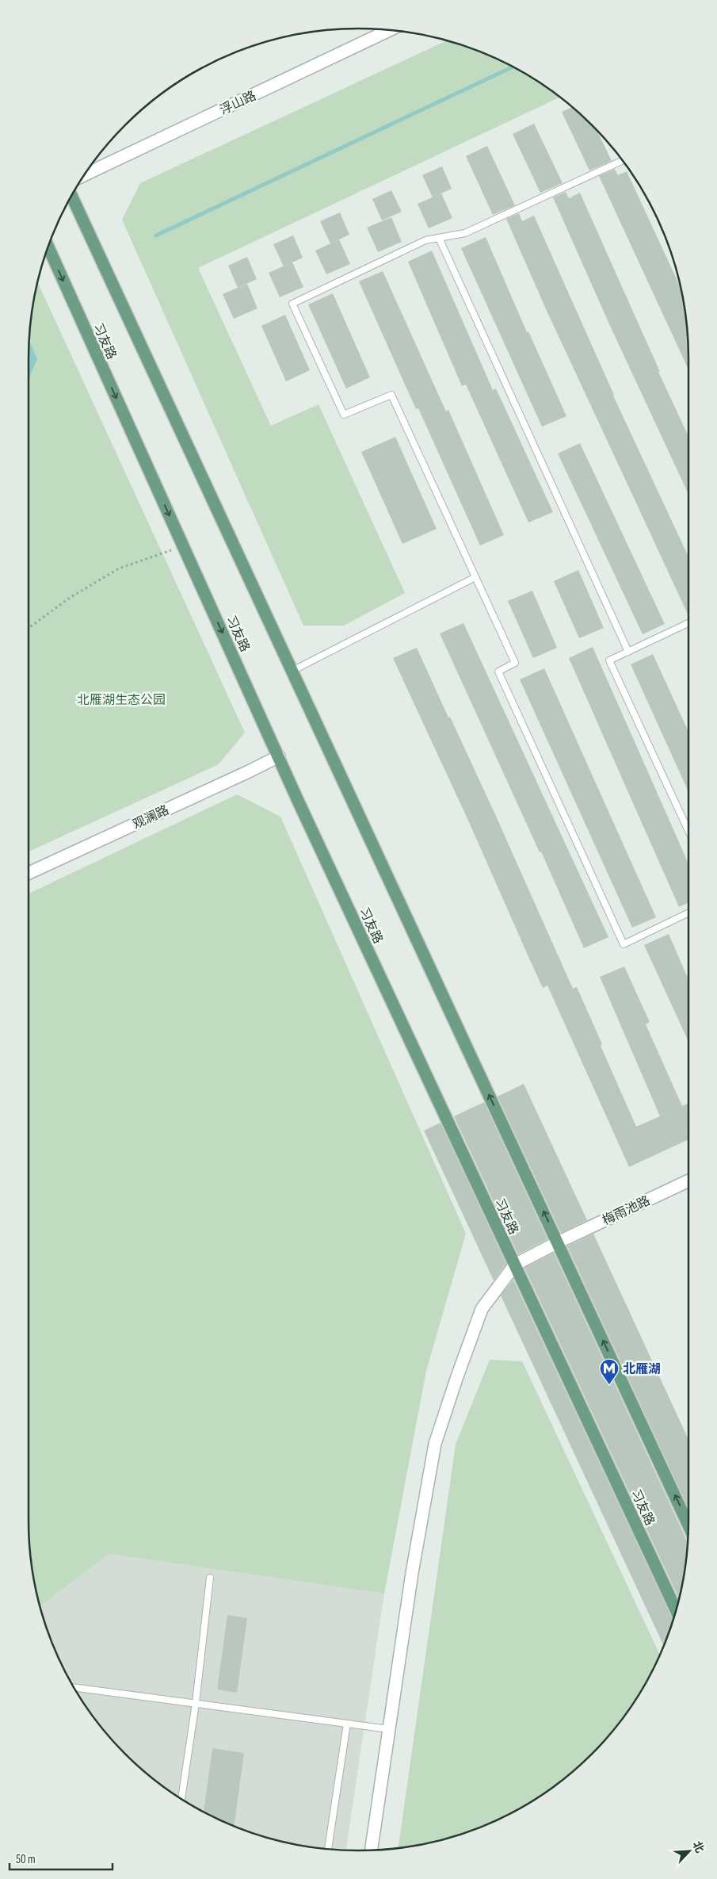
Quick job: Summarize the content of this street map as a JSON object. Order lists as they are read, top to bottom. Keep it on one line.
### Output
{"streets":{"main road":["习友路"],"street":["浮山路","观澜路","梅雨池路"]},"crossings":[["习友路","观澜路"],["习友路","梅雨池路"]],"parks":["北雁湖生态公园"],"places":{"metro station":["北雁湖"]},"scale_bar":"50 m","north":"top right"}
